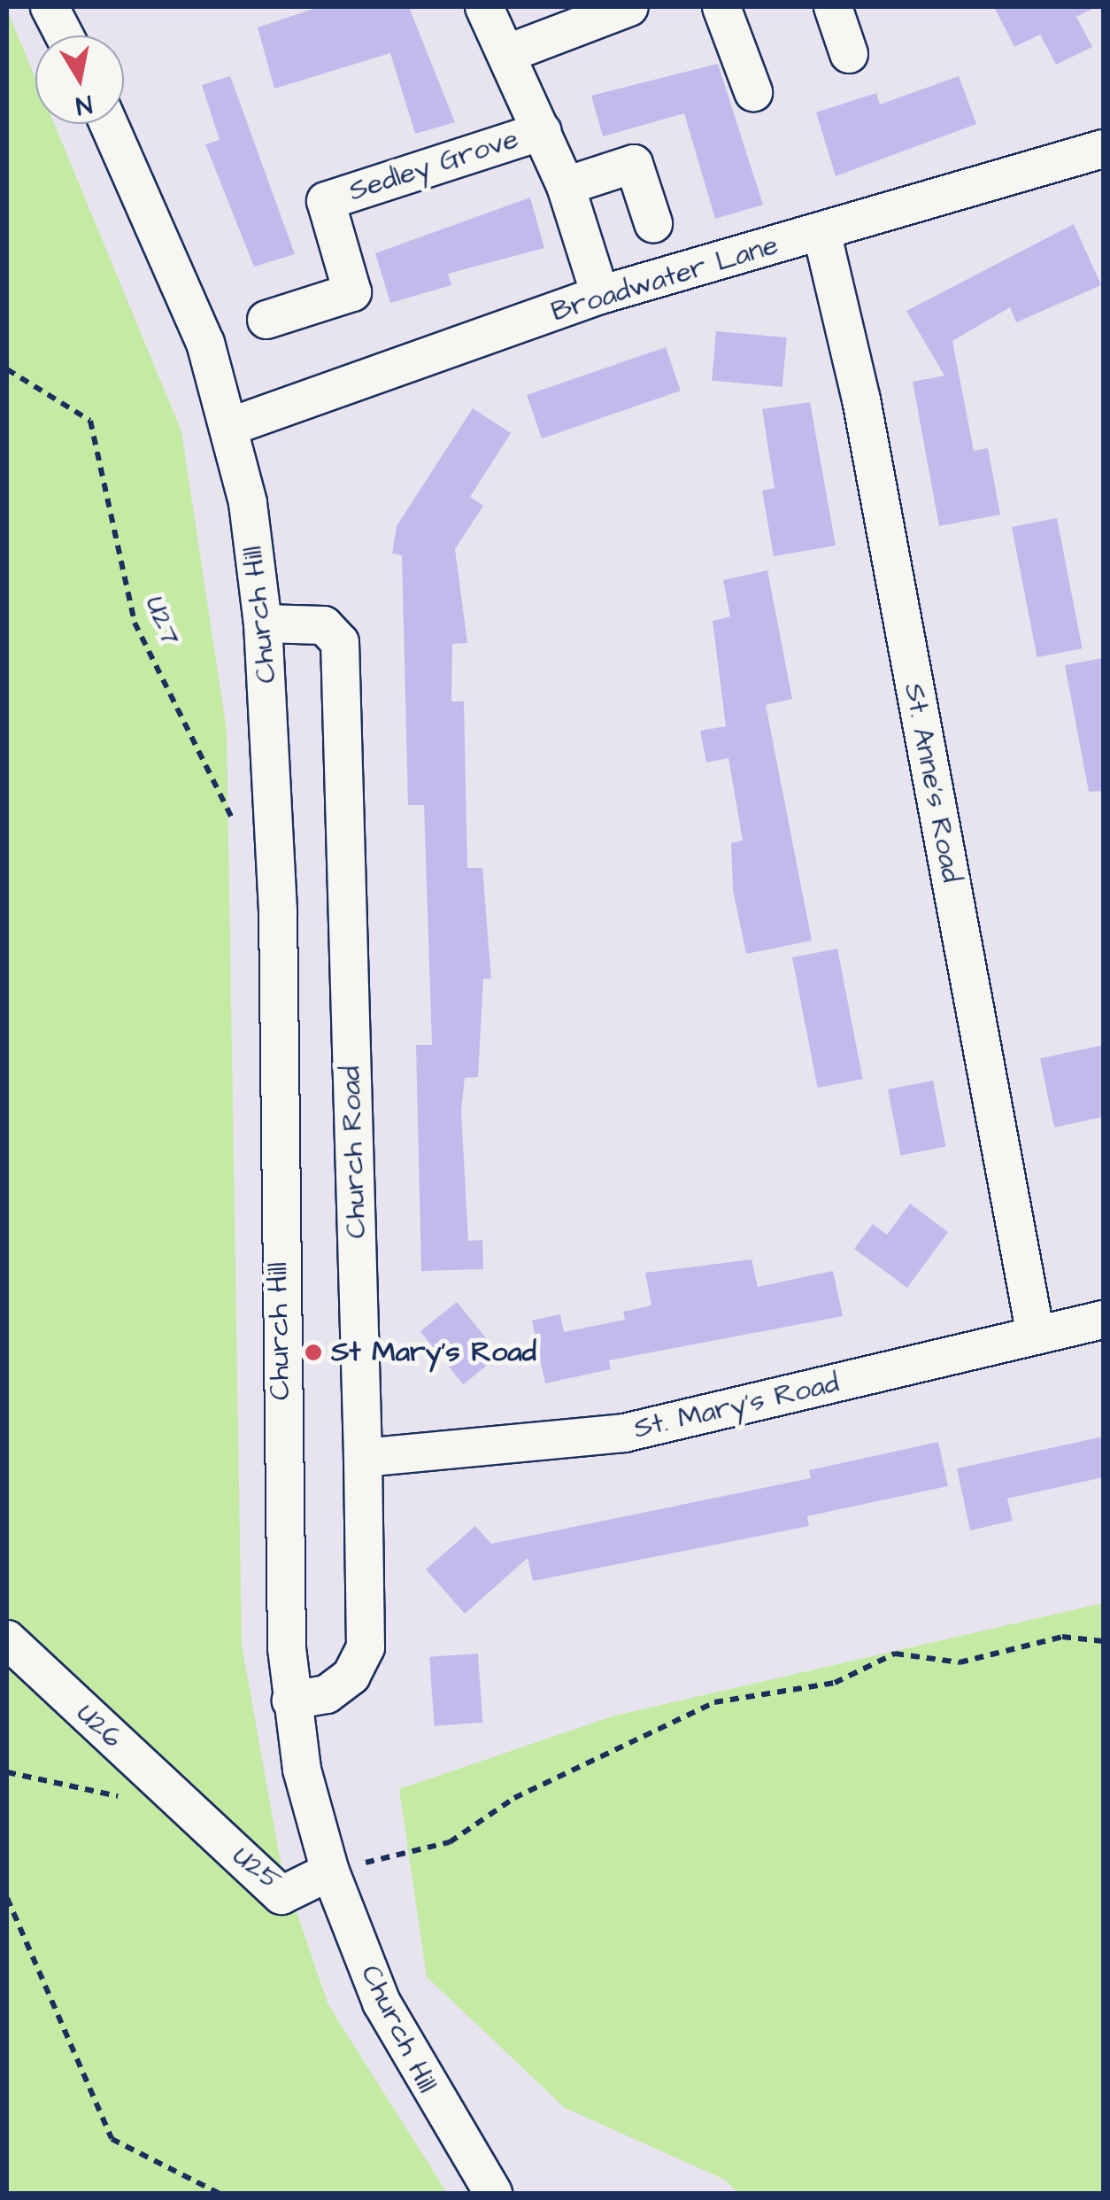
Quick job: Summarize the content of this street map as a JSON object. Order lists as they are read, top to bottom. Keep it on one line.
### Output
{"streets":{"street":["Sedley Grove","Broadwater Lane","Church Hill","St. Anne's Road","Church Road","St. Mary's Road","U26","U25"],"path":["U27"]},"crossings":[["Sedley Grove","Broadwater Lane"],["Broadwater Lane","Church Hill"],["Broadwater Lane","St. Anne's Road"],["Church Hill","Church Road"],["Church Hill","U25"],["St. Anne's Road","St. Mary's Road"],["Church Road","St. Mary's Road"],["U26","U25"]],"places":["St Mary's Road"],"north":"bottom"}
